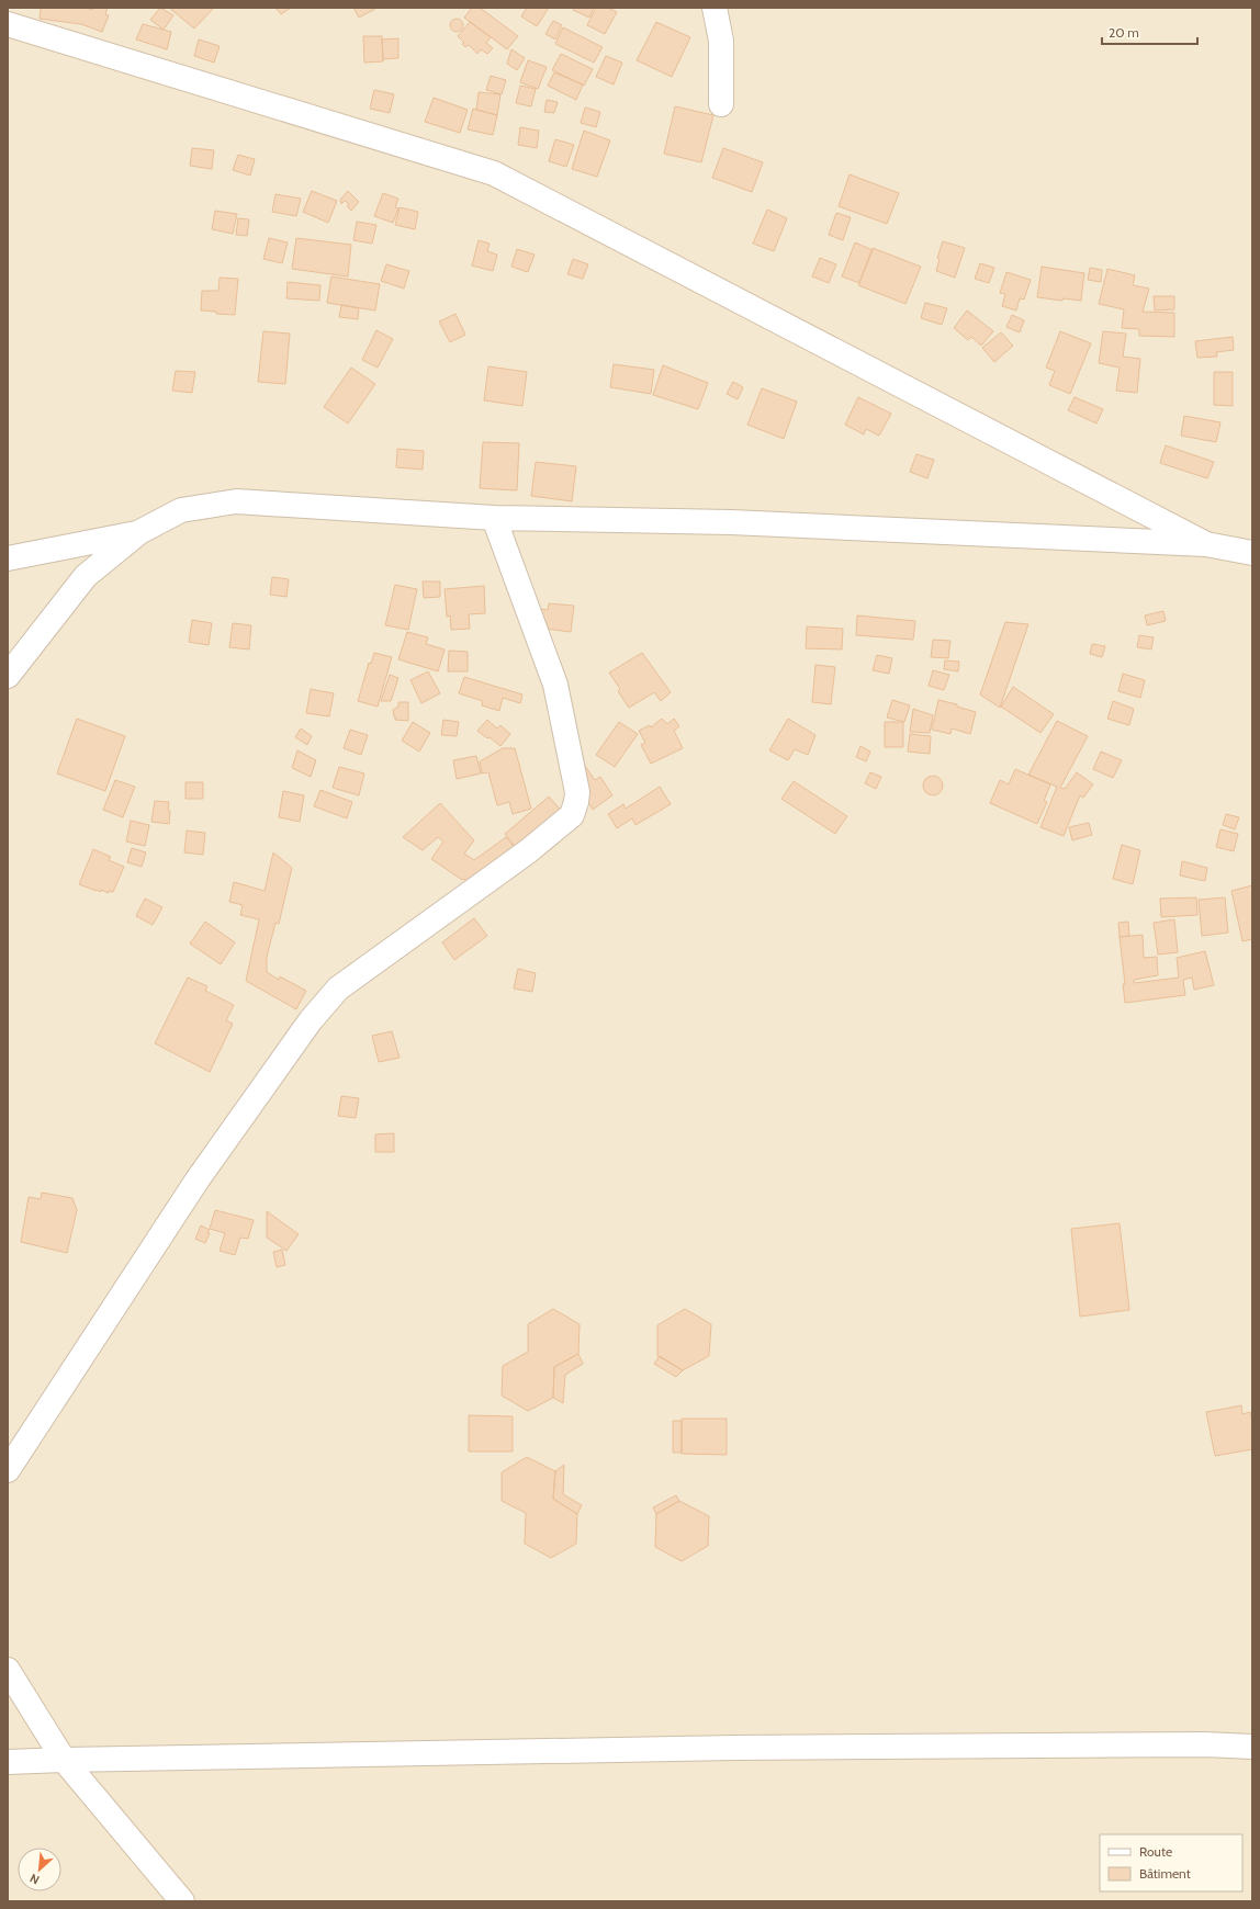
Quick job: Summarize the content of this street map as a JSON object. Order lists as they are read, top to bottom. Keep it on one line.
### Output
{"legend":["Route","Bâtiment"],"scale_bar":"20 m","north":"bottom left"}
